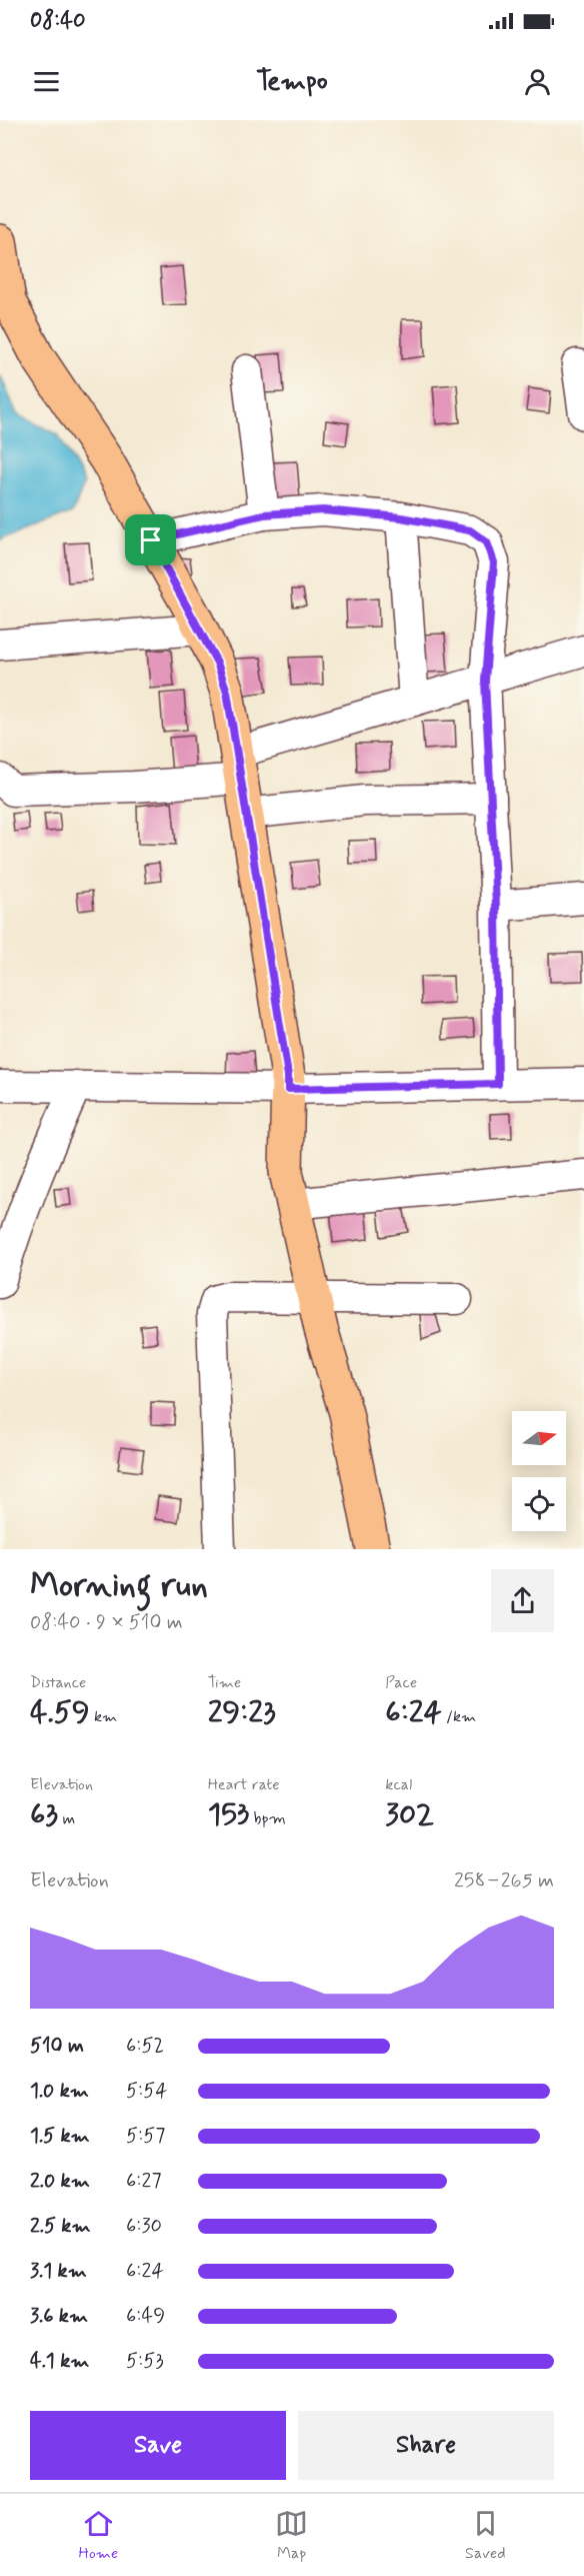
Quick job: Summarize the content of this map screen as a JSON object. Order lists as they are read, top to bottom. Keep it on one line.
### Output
{"north":"right","page":{"status":"08:40","header":"Tempo","heading":["Morning run","08:40 · 9 × 510 m"],"stats":[["Distance","4.59 km"],["Time","29:23"],["Pace","6:24 /km"],["Elevation","63 m"],["Heart rate","153 bpm"],["kcal","302"]],"chart":["Elevation","258–265 m"],"list":[{"name":"510 m","note":"6:52"},{"name":"1.0 km","note":"5:54"},{"name":"1.5 km","note":"5:57"},{"name":"2.0 km","note":"6:27"},{"name":"2.5 km","note":"6:30"},{"name":"3.1 km","note":"6:24"},{"name":"3.6 km","note":"6:49"},{"name":"4.1 km","note":"5:53"}],"buttons":["Save","Share"],"tabs":["Home","Map","Saved"]}}
